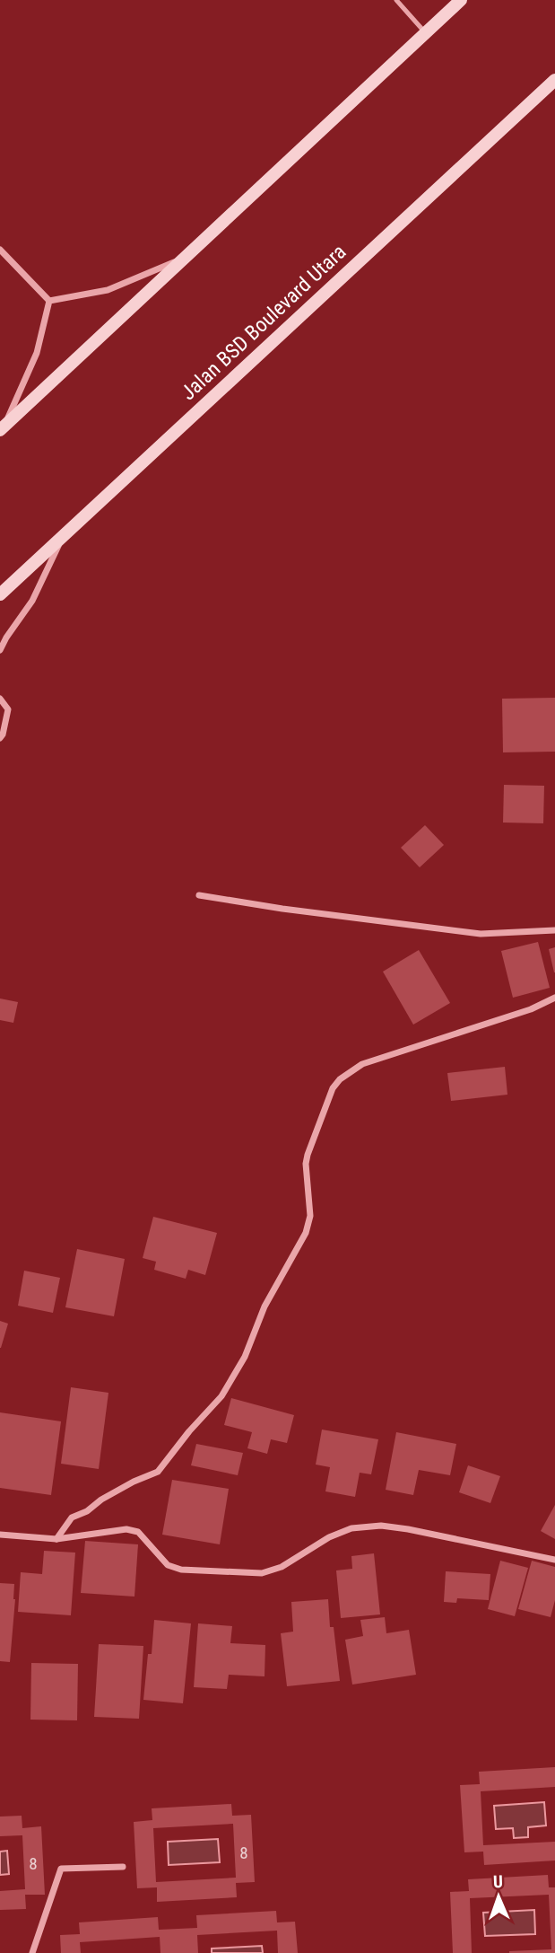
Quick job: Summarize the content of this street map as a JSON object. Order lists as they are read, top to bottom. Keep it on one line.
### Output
{"streets":{"main road":["Jalan BSD Boulevard Utara"]},"house_numbers":["8","8"],"north":"top"}
